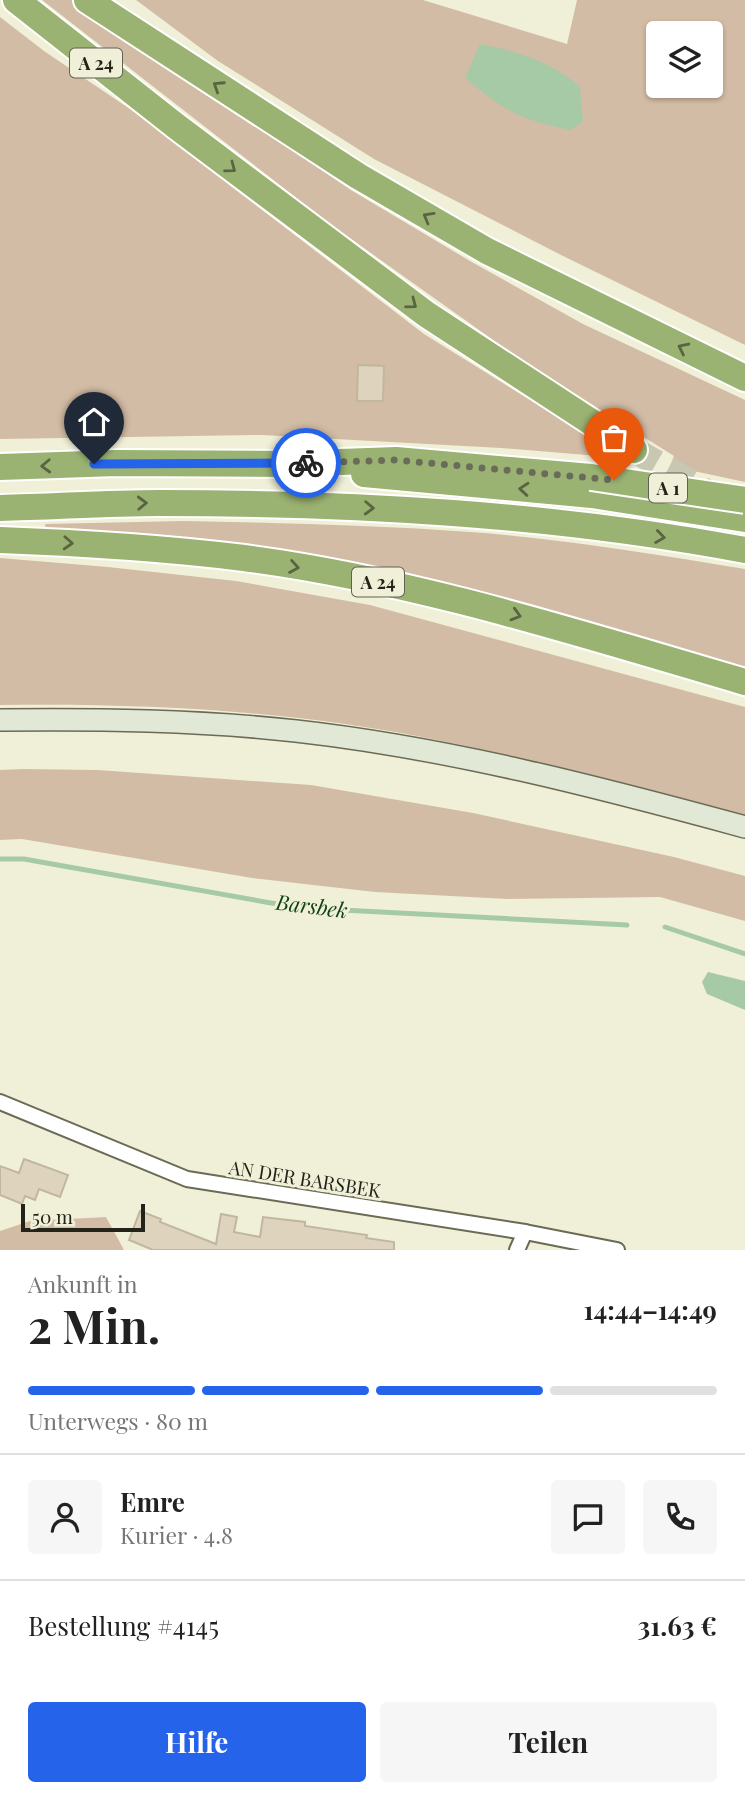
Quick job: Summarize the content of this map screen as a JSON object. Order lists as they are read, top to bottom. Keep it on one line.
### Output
{"streets":{"highway":["A 24","A 1"],"street":["AN DER BARSBEK"]},"water":["Barsbek"],"scale_bar":"50 m","page":{"scale":"50 m","heading":["2 Min.","Ankunft in","14:44–14:49"],"panel":["Emre","Kurier · 4.8","Bestellung #4145","31.63 €"],"bar":"Unterwegs · 80 m","buttons":["Hilfe","Teilen"]}}
